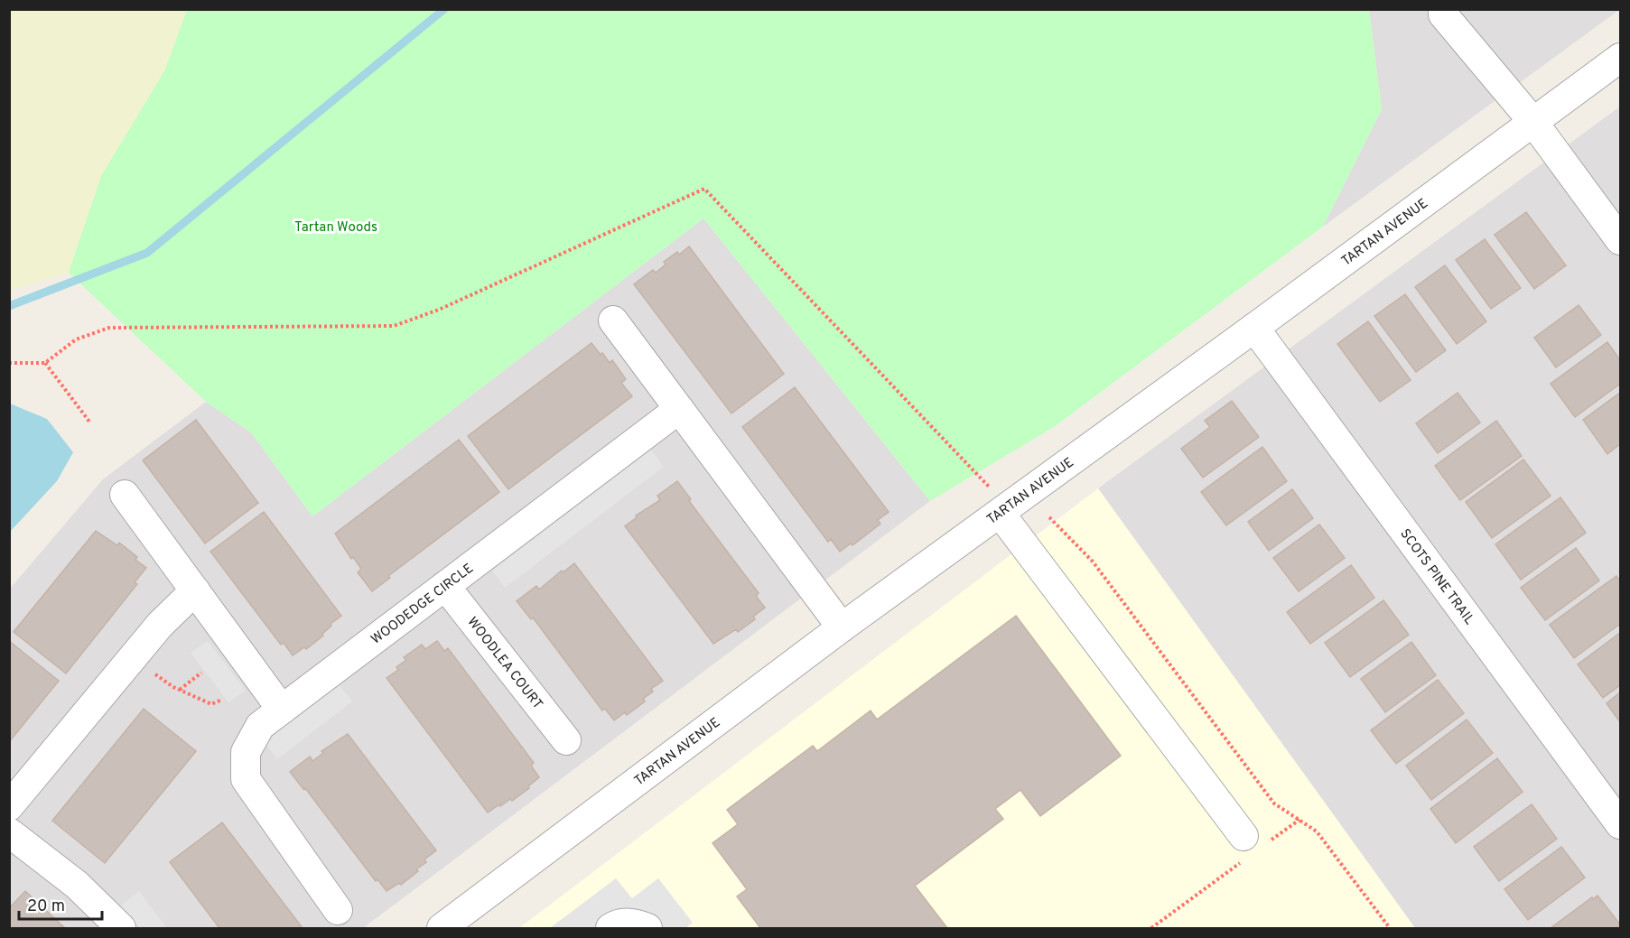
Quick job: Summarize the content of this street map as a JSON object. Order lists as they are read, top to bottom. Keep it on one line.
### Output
{"streets":{"street":["TARTAN AVENUE","SCOTS PINE TRAIL","WOODEDGE CIRCLE","WOODLEA COURT"]},"crossings":[["TARTAN AVENUE","SCOTS PINE TRAIL"],["WOODEDGE CIRCLE","WOODLEA COURT"]],"parks":["Tartan Woods"],"scale_bar":"20 m"}
